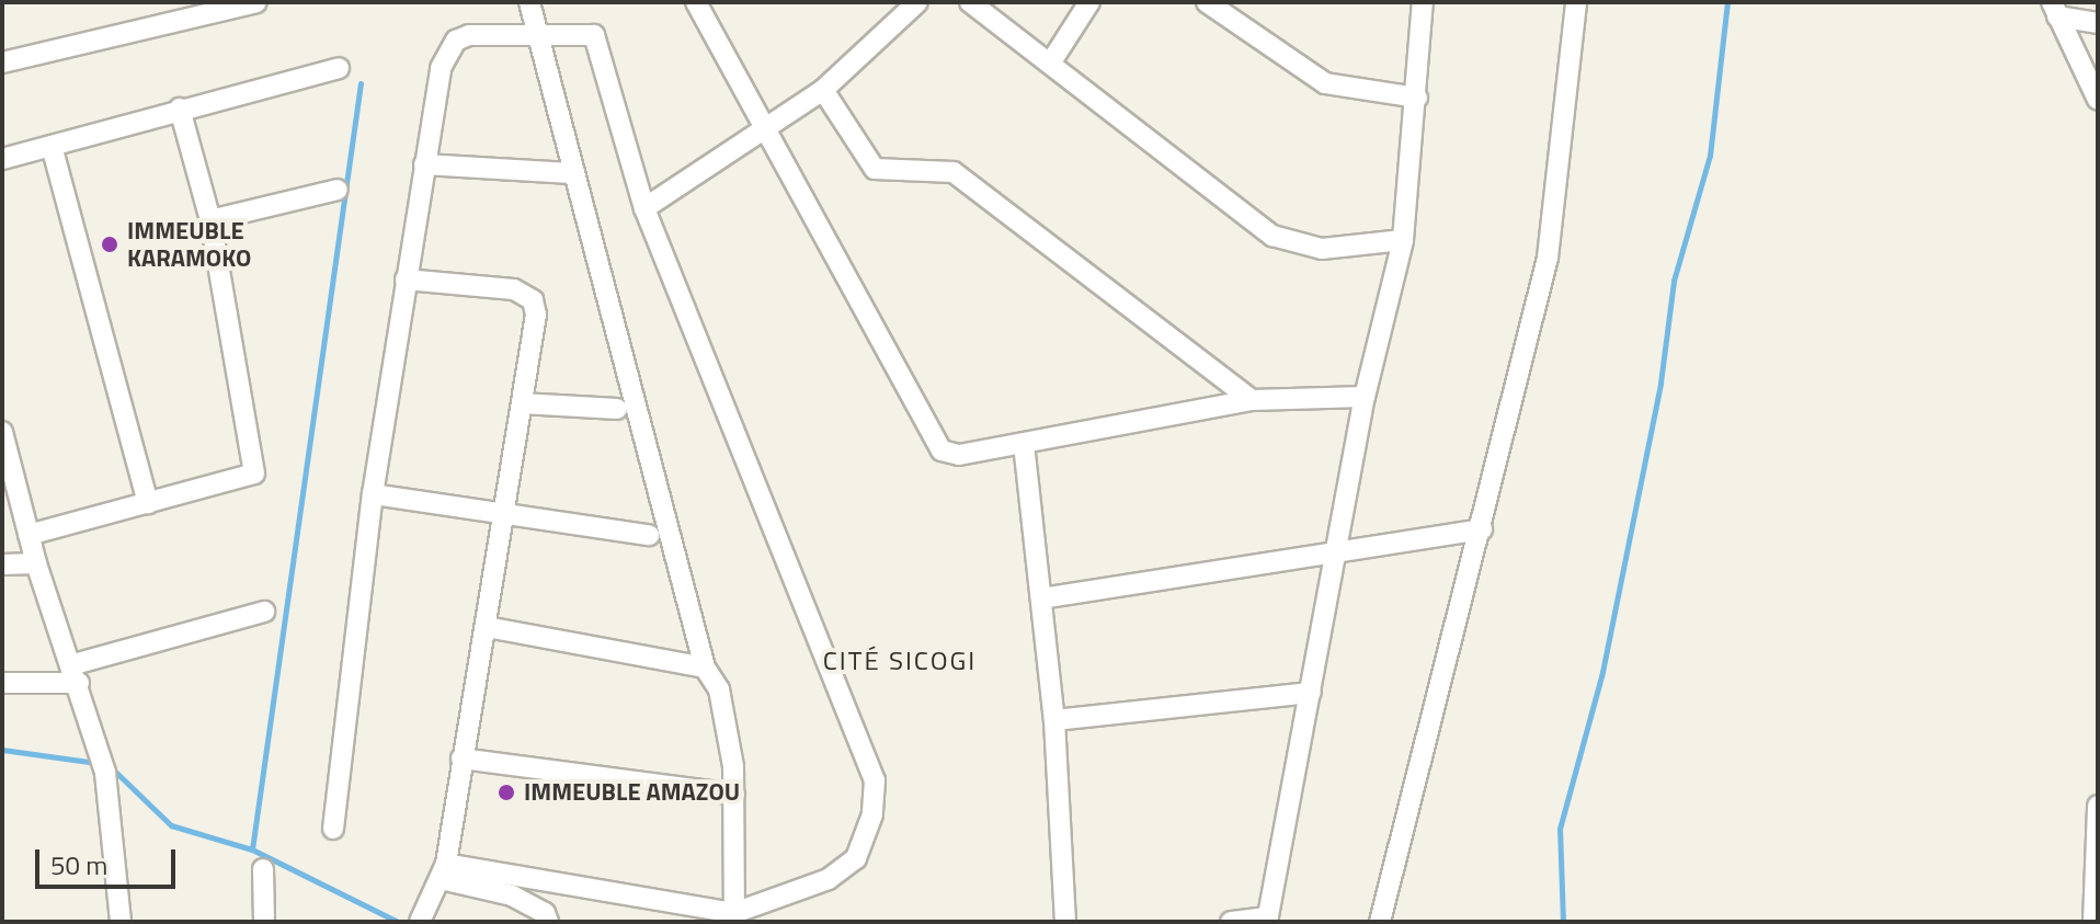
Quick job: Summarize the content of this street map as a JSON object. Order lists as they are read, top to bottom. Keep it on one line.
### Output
{"districts":["CITÉ SICOGI"],"places":["IMMEUBLE KARAMOKO","IMMEUBLE AMAZOU"],"scale_bar":"50 m"}
